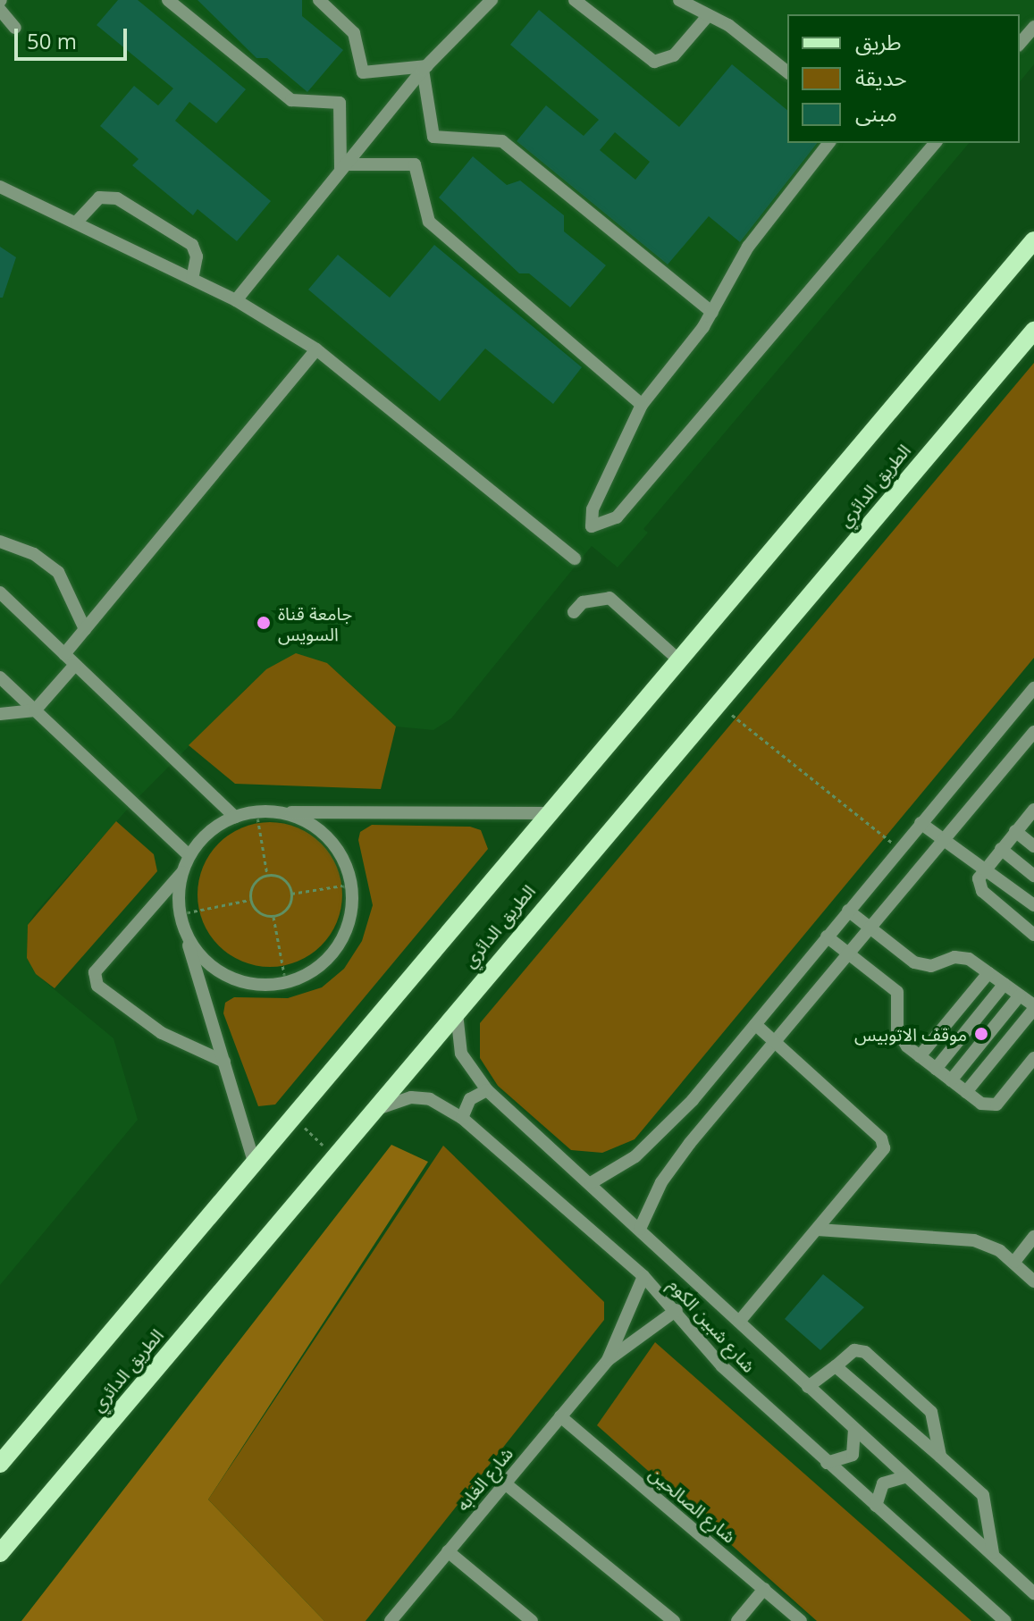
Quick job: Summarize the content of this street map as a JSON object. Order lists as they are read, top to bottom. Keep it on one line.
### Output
{"streets":{"main road":["الطريق الدائري"],"street":["شارع شبين الكوم","شارع الغابه","شارع الصالحين"]},"crossings":[["الطريق الدائري","شارع شبين الكوم"],["شارع شبين الكوم","شارع الغابه"],["شارع الغابه","شارع الصالحين"]],"places":["جامعة قناة السويس","موقف الاتوبيس"],"legend":["طريق","حديقة","مبنى"],"scale_bar":"50 m"}
